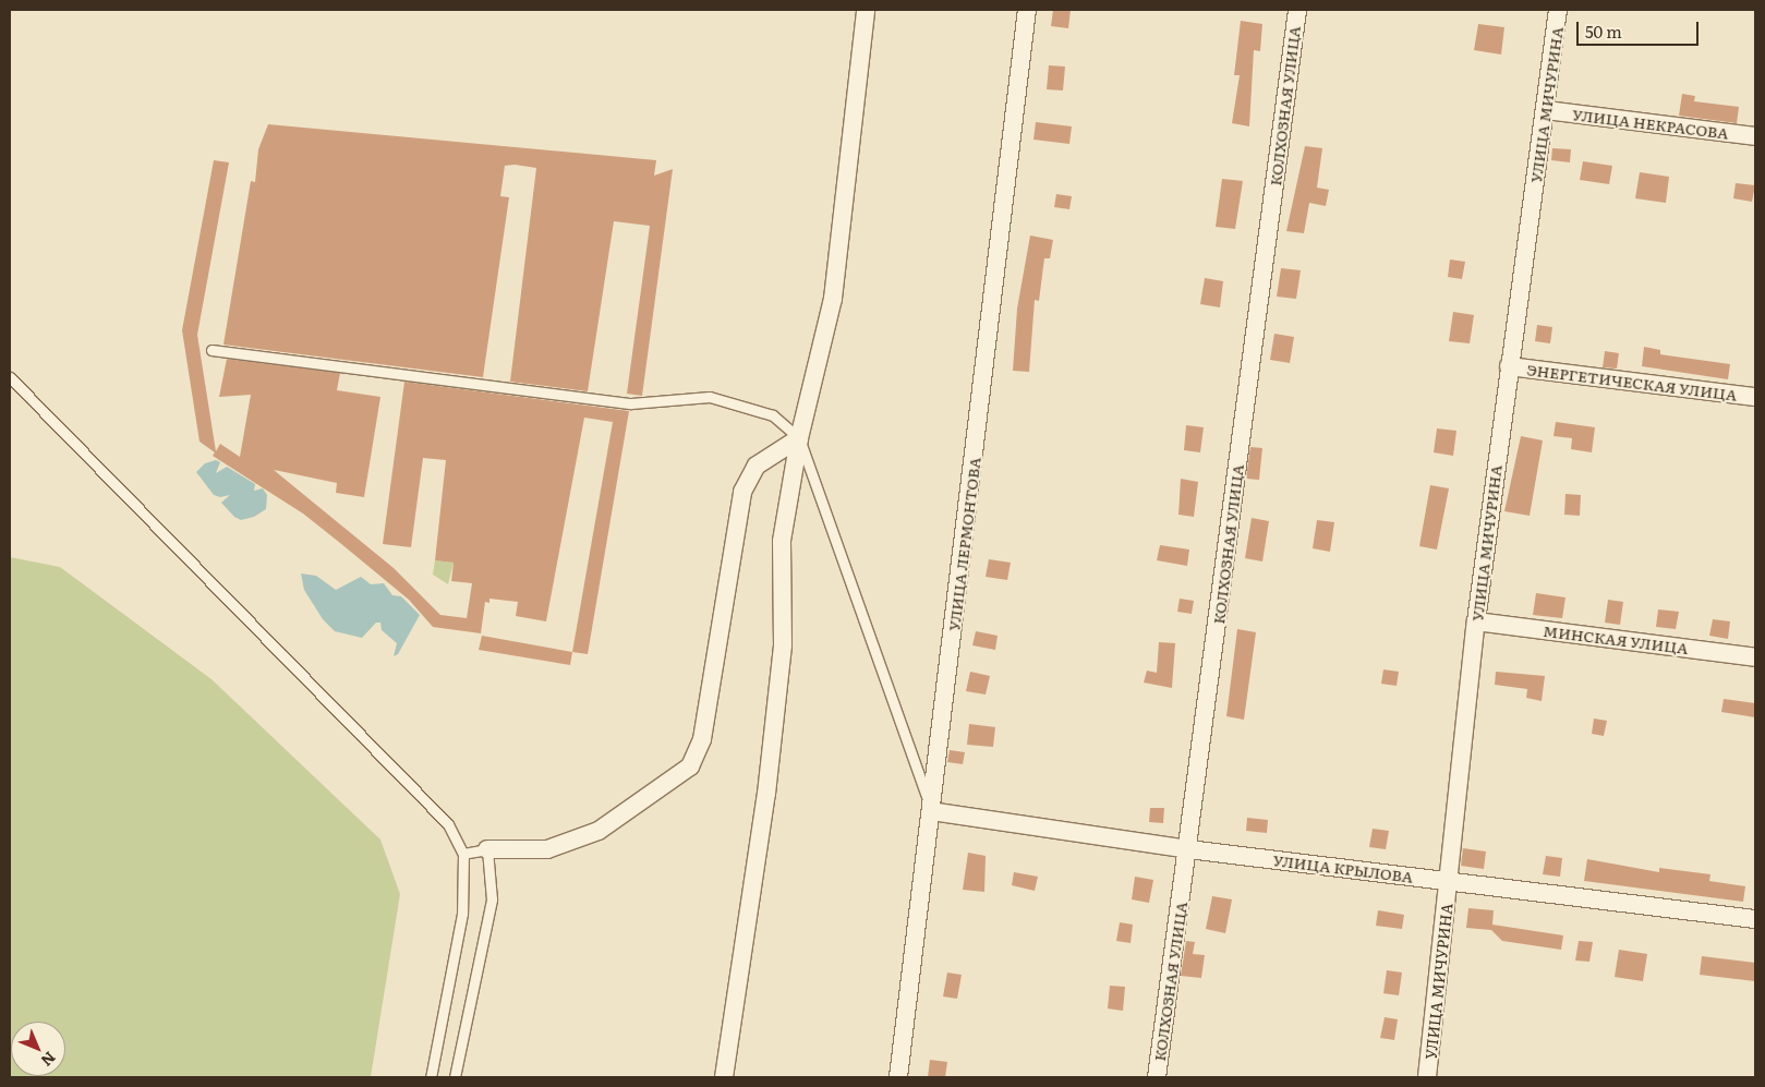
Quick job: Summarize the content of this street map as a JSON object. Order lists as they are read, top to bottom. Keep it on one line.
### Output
{"streets":{"street":["УЛИЦА МИЧУРИНА","КОЛХОЗНАЯ УЛИЦА","УЛИЦА НЕКРАСОВА","ЭНЕРГЕТИЧЕСКАЯ УЛИЦА","УЛИЦА ЛЕРМОНТОВА","МИНСКАЯ УЛИЦА","УЛИЦА КРЫЛОВА"]},"crossings":[["УЛИЦА МИЧУРИНА","УЛИЦА НЕКРАСОВА"],["УЛИЦА МИЧУРИНА","ЭНЕРГЕТИЧЕСКАЯ УЛИЦА"],["УЛИЦА МИЧУРИНА","МИНСКАЯ УЛИЦА"],["УЛИЦА МИЧУРИНА","УЛИЦА КРЫЛОВА"],["КОЛХОЗНАЯ УЛИЦА","УЛИЦА КРЫЛОВА"],["УЛИЦА ЛЕРМОНТОВА","УЛИЦА КРЫЛОВА"]],"scale_bar":"50 m","north":"bottom right"}
